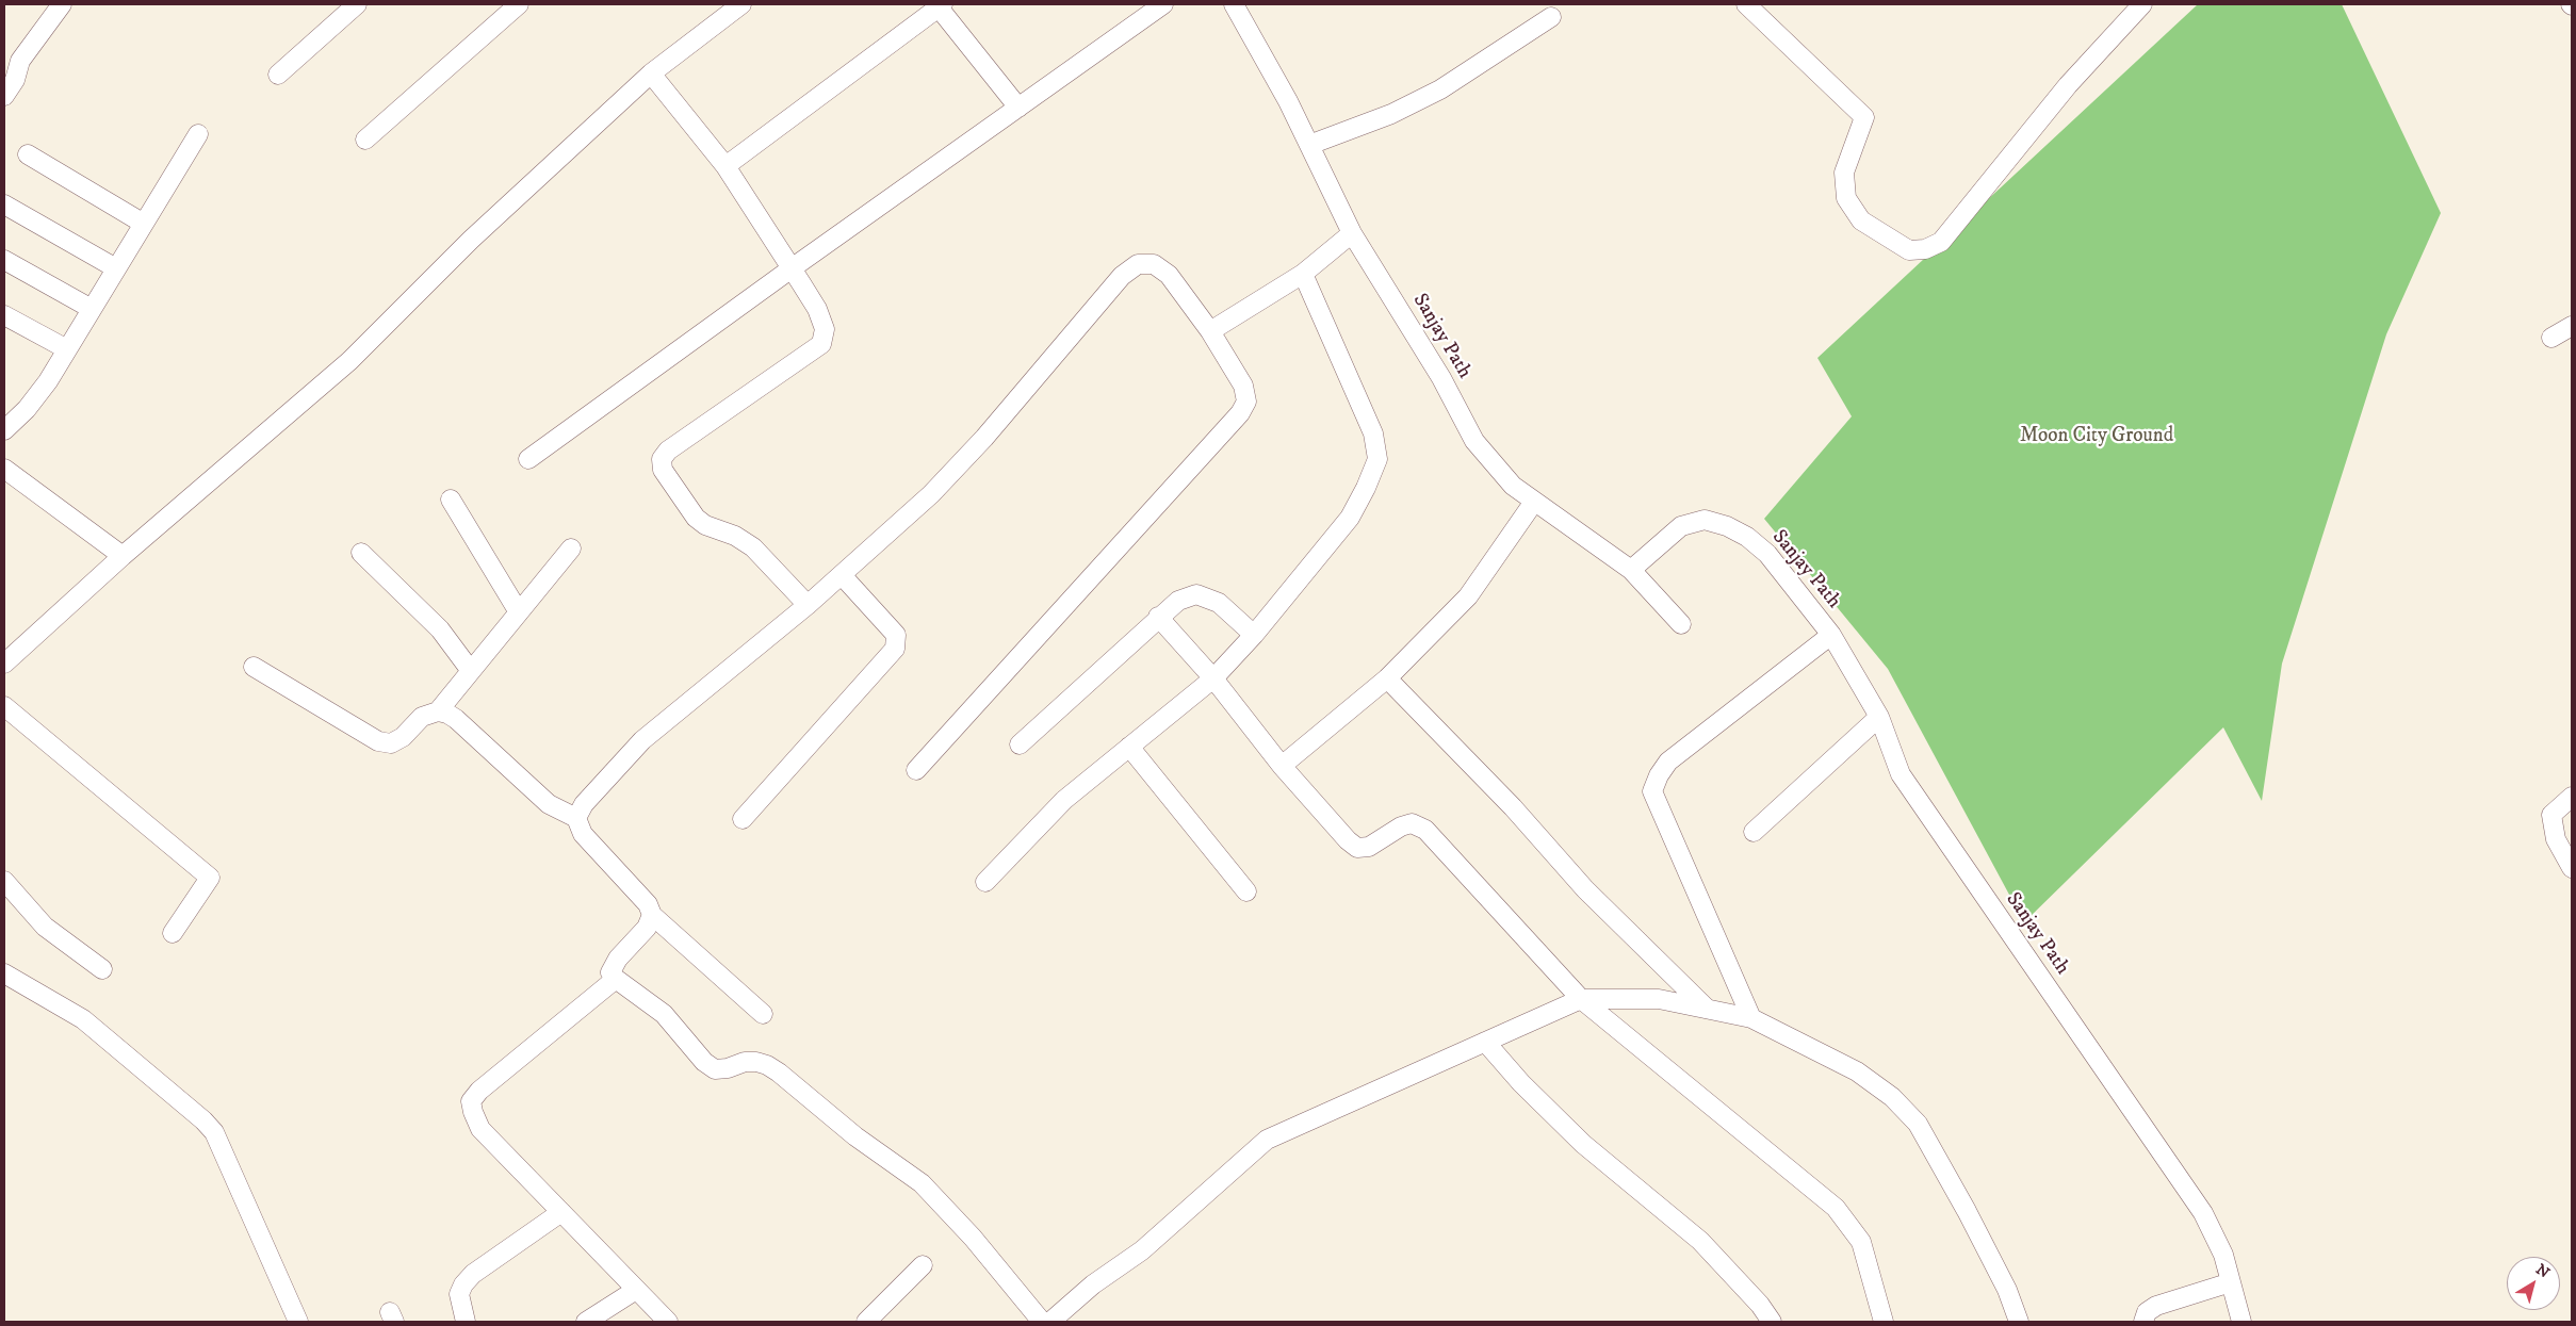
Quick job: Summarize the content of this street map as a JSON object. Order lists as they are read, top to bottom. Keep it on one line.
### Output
{"streets":{"street":["Sanjay Path"]},"parks":["Moon City Ground"],"north":"top right"}
